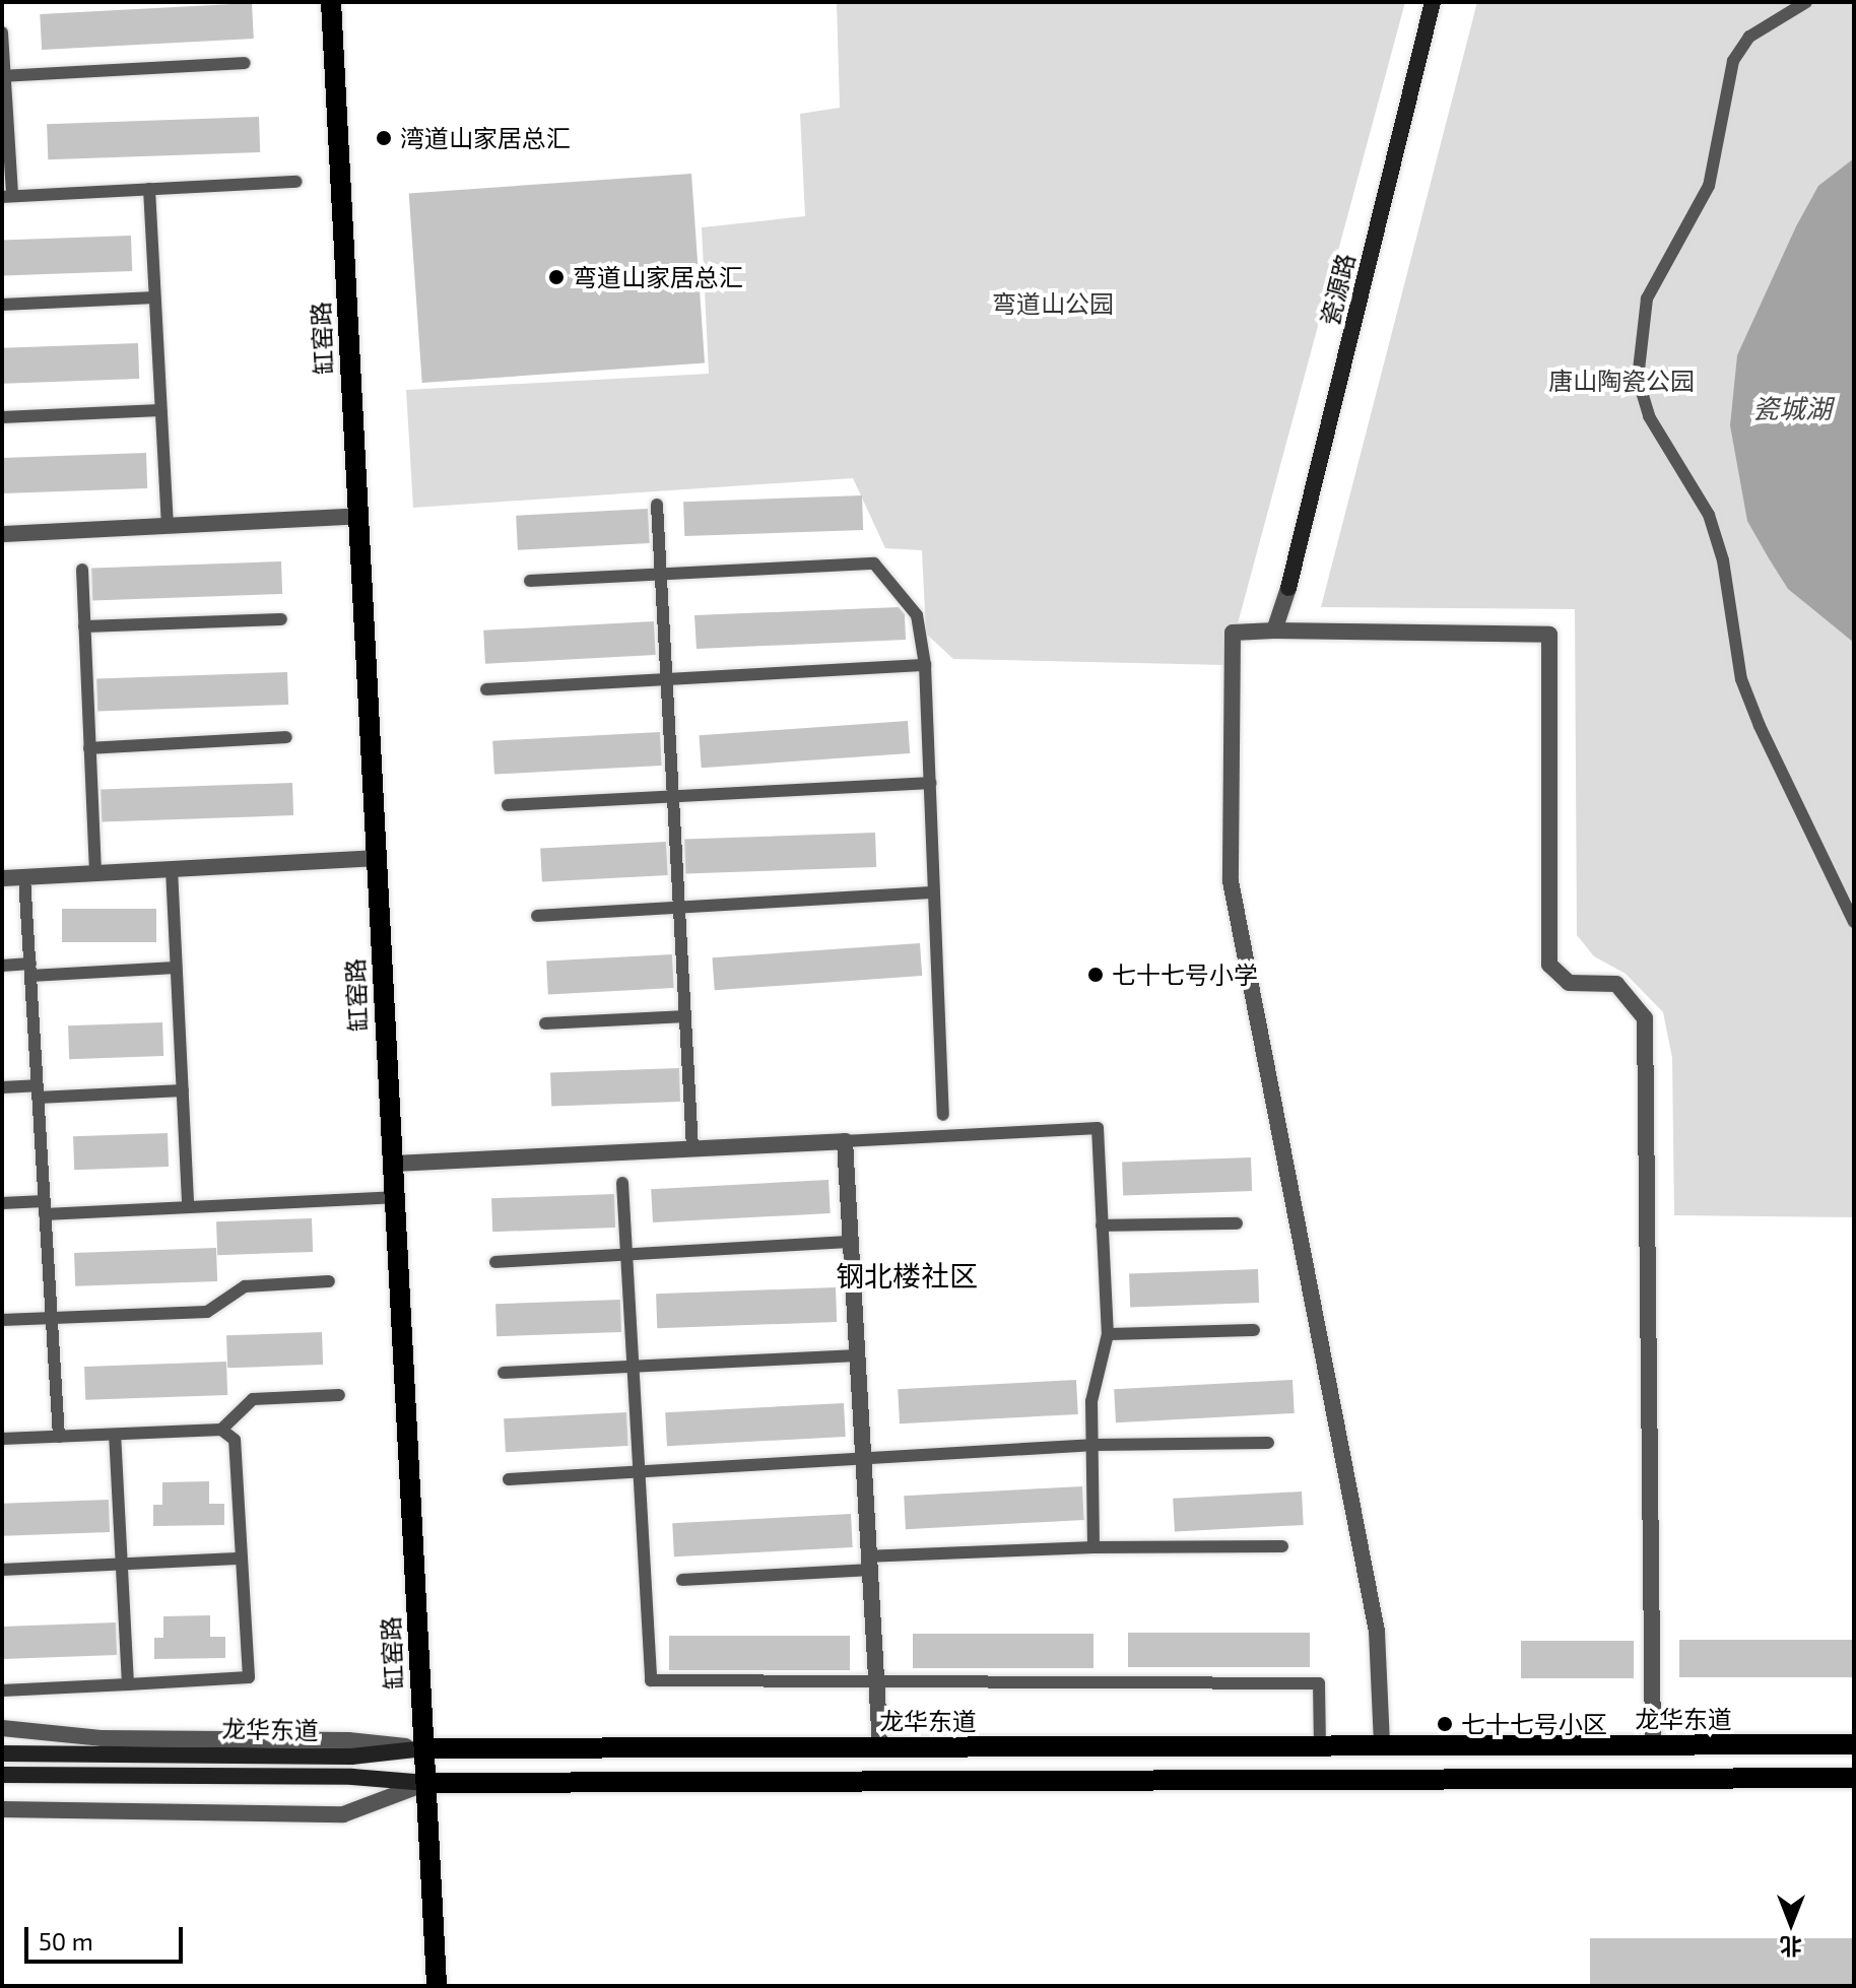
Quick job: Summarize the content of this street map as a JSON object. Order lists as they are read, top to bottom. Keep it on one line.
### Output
{"streets":{"main road":["瓷源路","缸窑路","龙华东道"]},"crossings":[["缸窑路","龙华东道"]],"districts":["钢北楼社区"],"water":["瓷城湖"],"parks":["弯道山公园","唐山陶瓷公园"],"places":["湾道山家居总汇","弯道山家居总汇","七十七号小学","七十七号小区"],"scale_bar":"50 m","north":"bottom"}
